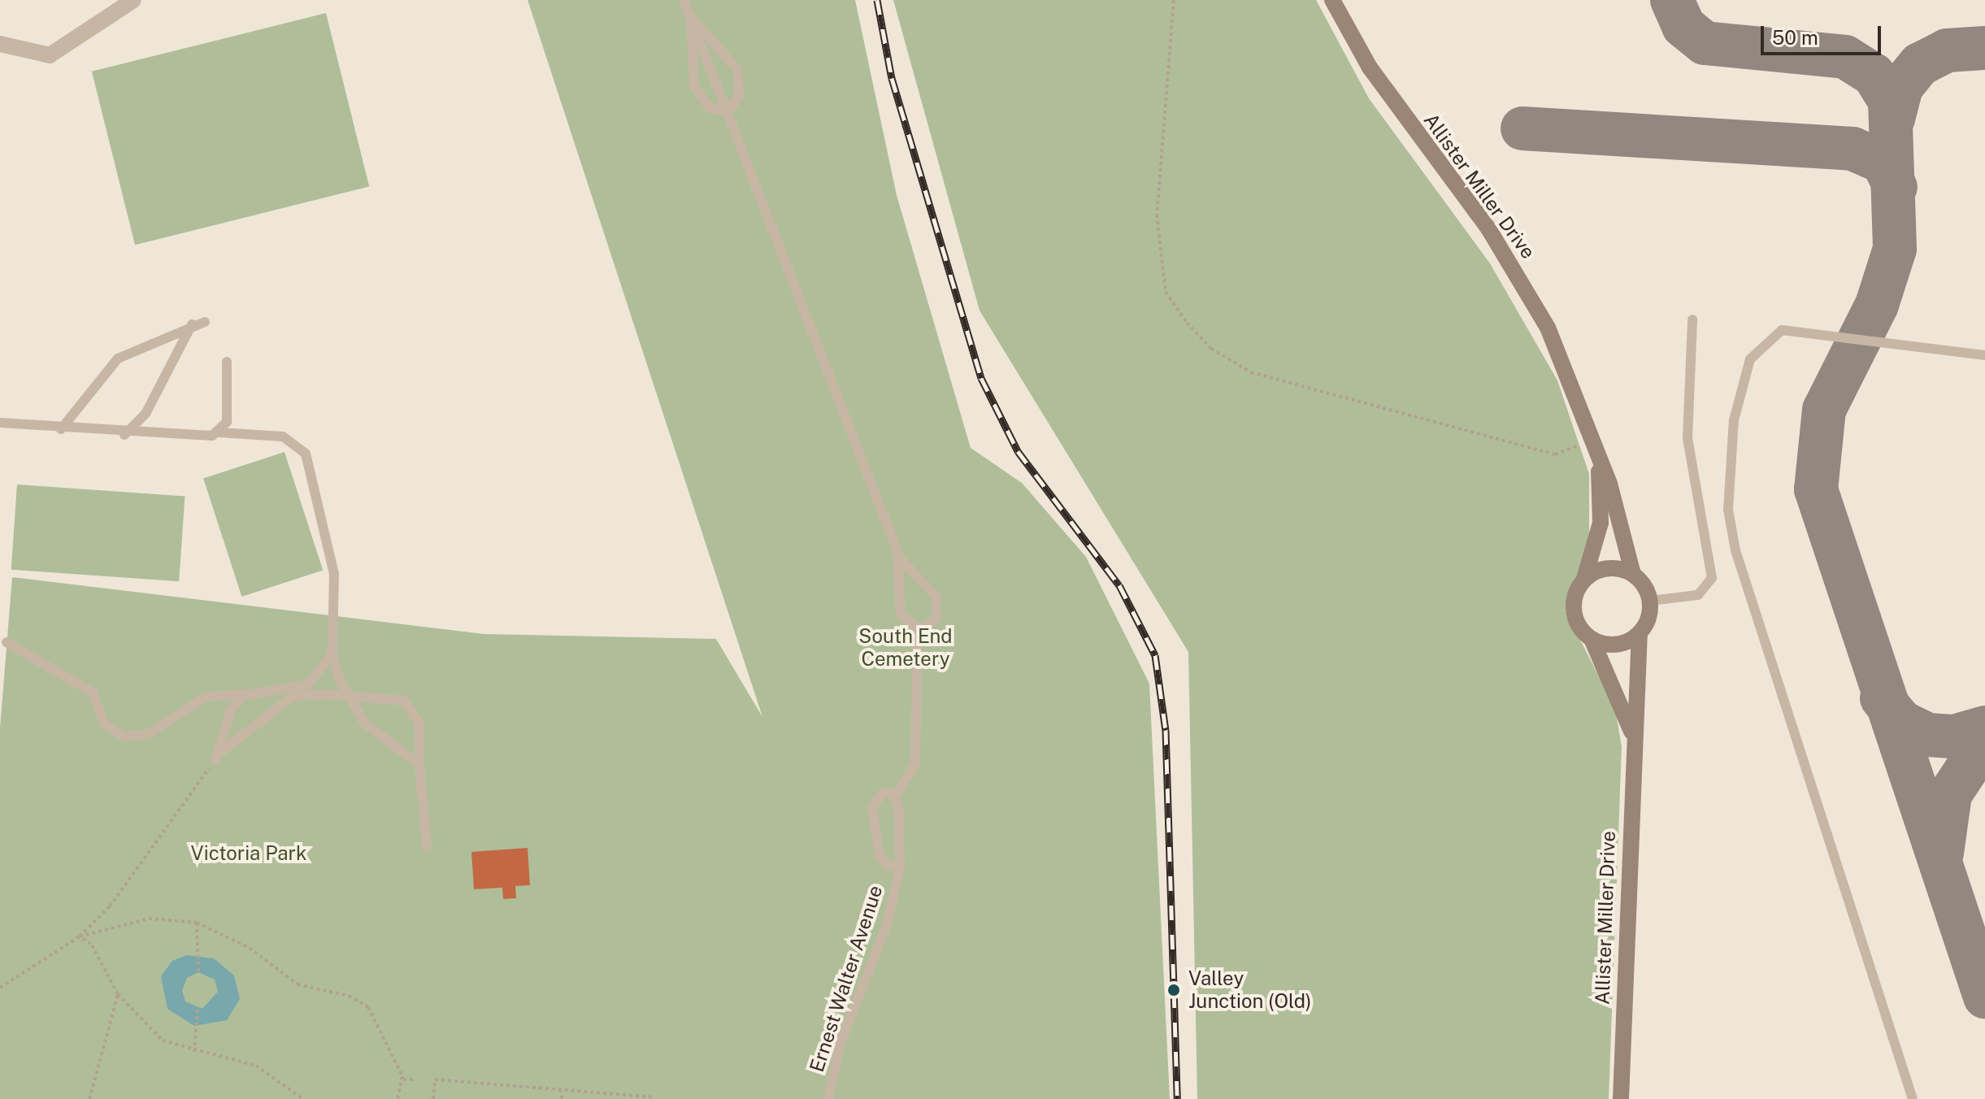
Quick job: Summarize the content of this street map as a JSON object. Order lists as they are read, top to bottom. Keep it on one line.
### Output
{"streets":{"street":["Allister Miller Drive"],"lane":["Ernest Walter Avenue"]},"parks":["South End Cemetery","Victoria Park"],"places":["Valley Junction (Old)"],"scale_bar":"50 m"}
